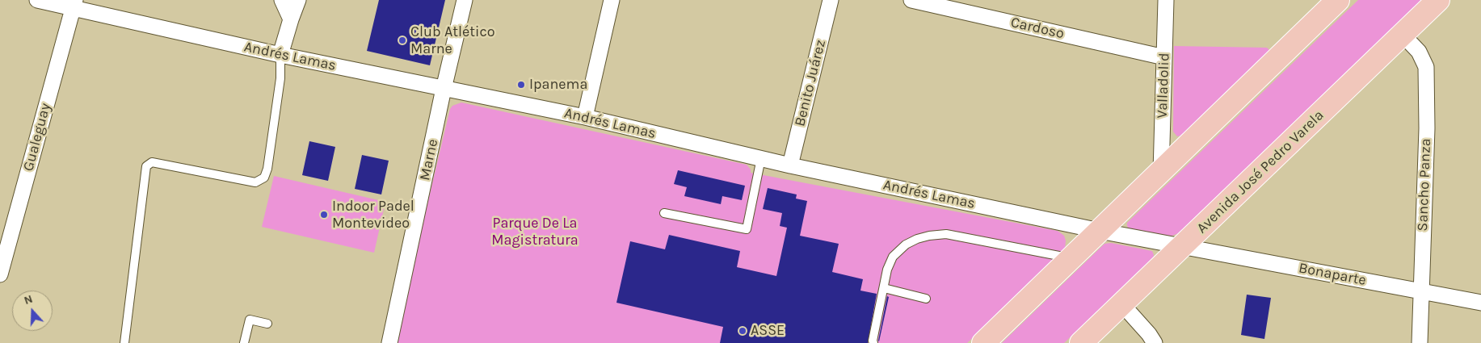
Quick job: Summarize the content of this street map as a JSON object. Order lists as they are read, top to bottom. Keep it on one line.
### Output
{"streets":{"main road":["Avenida José Pedro Varela"],"street":["Cardoso","Andrés Lamas","Benito Juárez","Valladolid","Gualeguay","Marne","Sancho Panza","Bonaparte"]},"crossings":[["Cardoso","Valladolid"],["Andrés Lamas","Benito Juárez"],["Andrés Lamas","Gualeguay"],["Andrés Lamas","Marne"],["Andrés Lamas","Avenida José Pedro Varela"],["Andrés Lamas","Bonaparte"],["Avenida José Pedro Varela","Sancho Panza"],["Avenida José Pedro Varela","Bonaparte"],["Sancho Panza","Bonaparte"]],"parks":["Parque De La Magistratura"],"places":["Club Atlético Marne","Ipanema","Indoor Padel Montevideo","ASSE"],"north":"top"}
